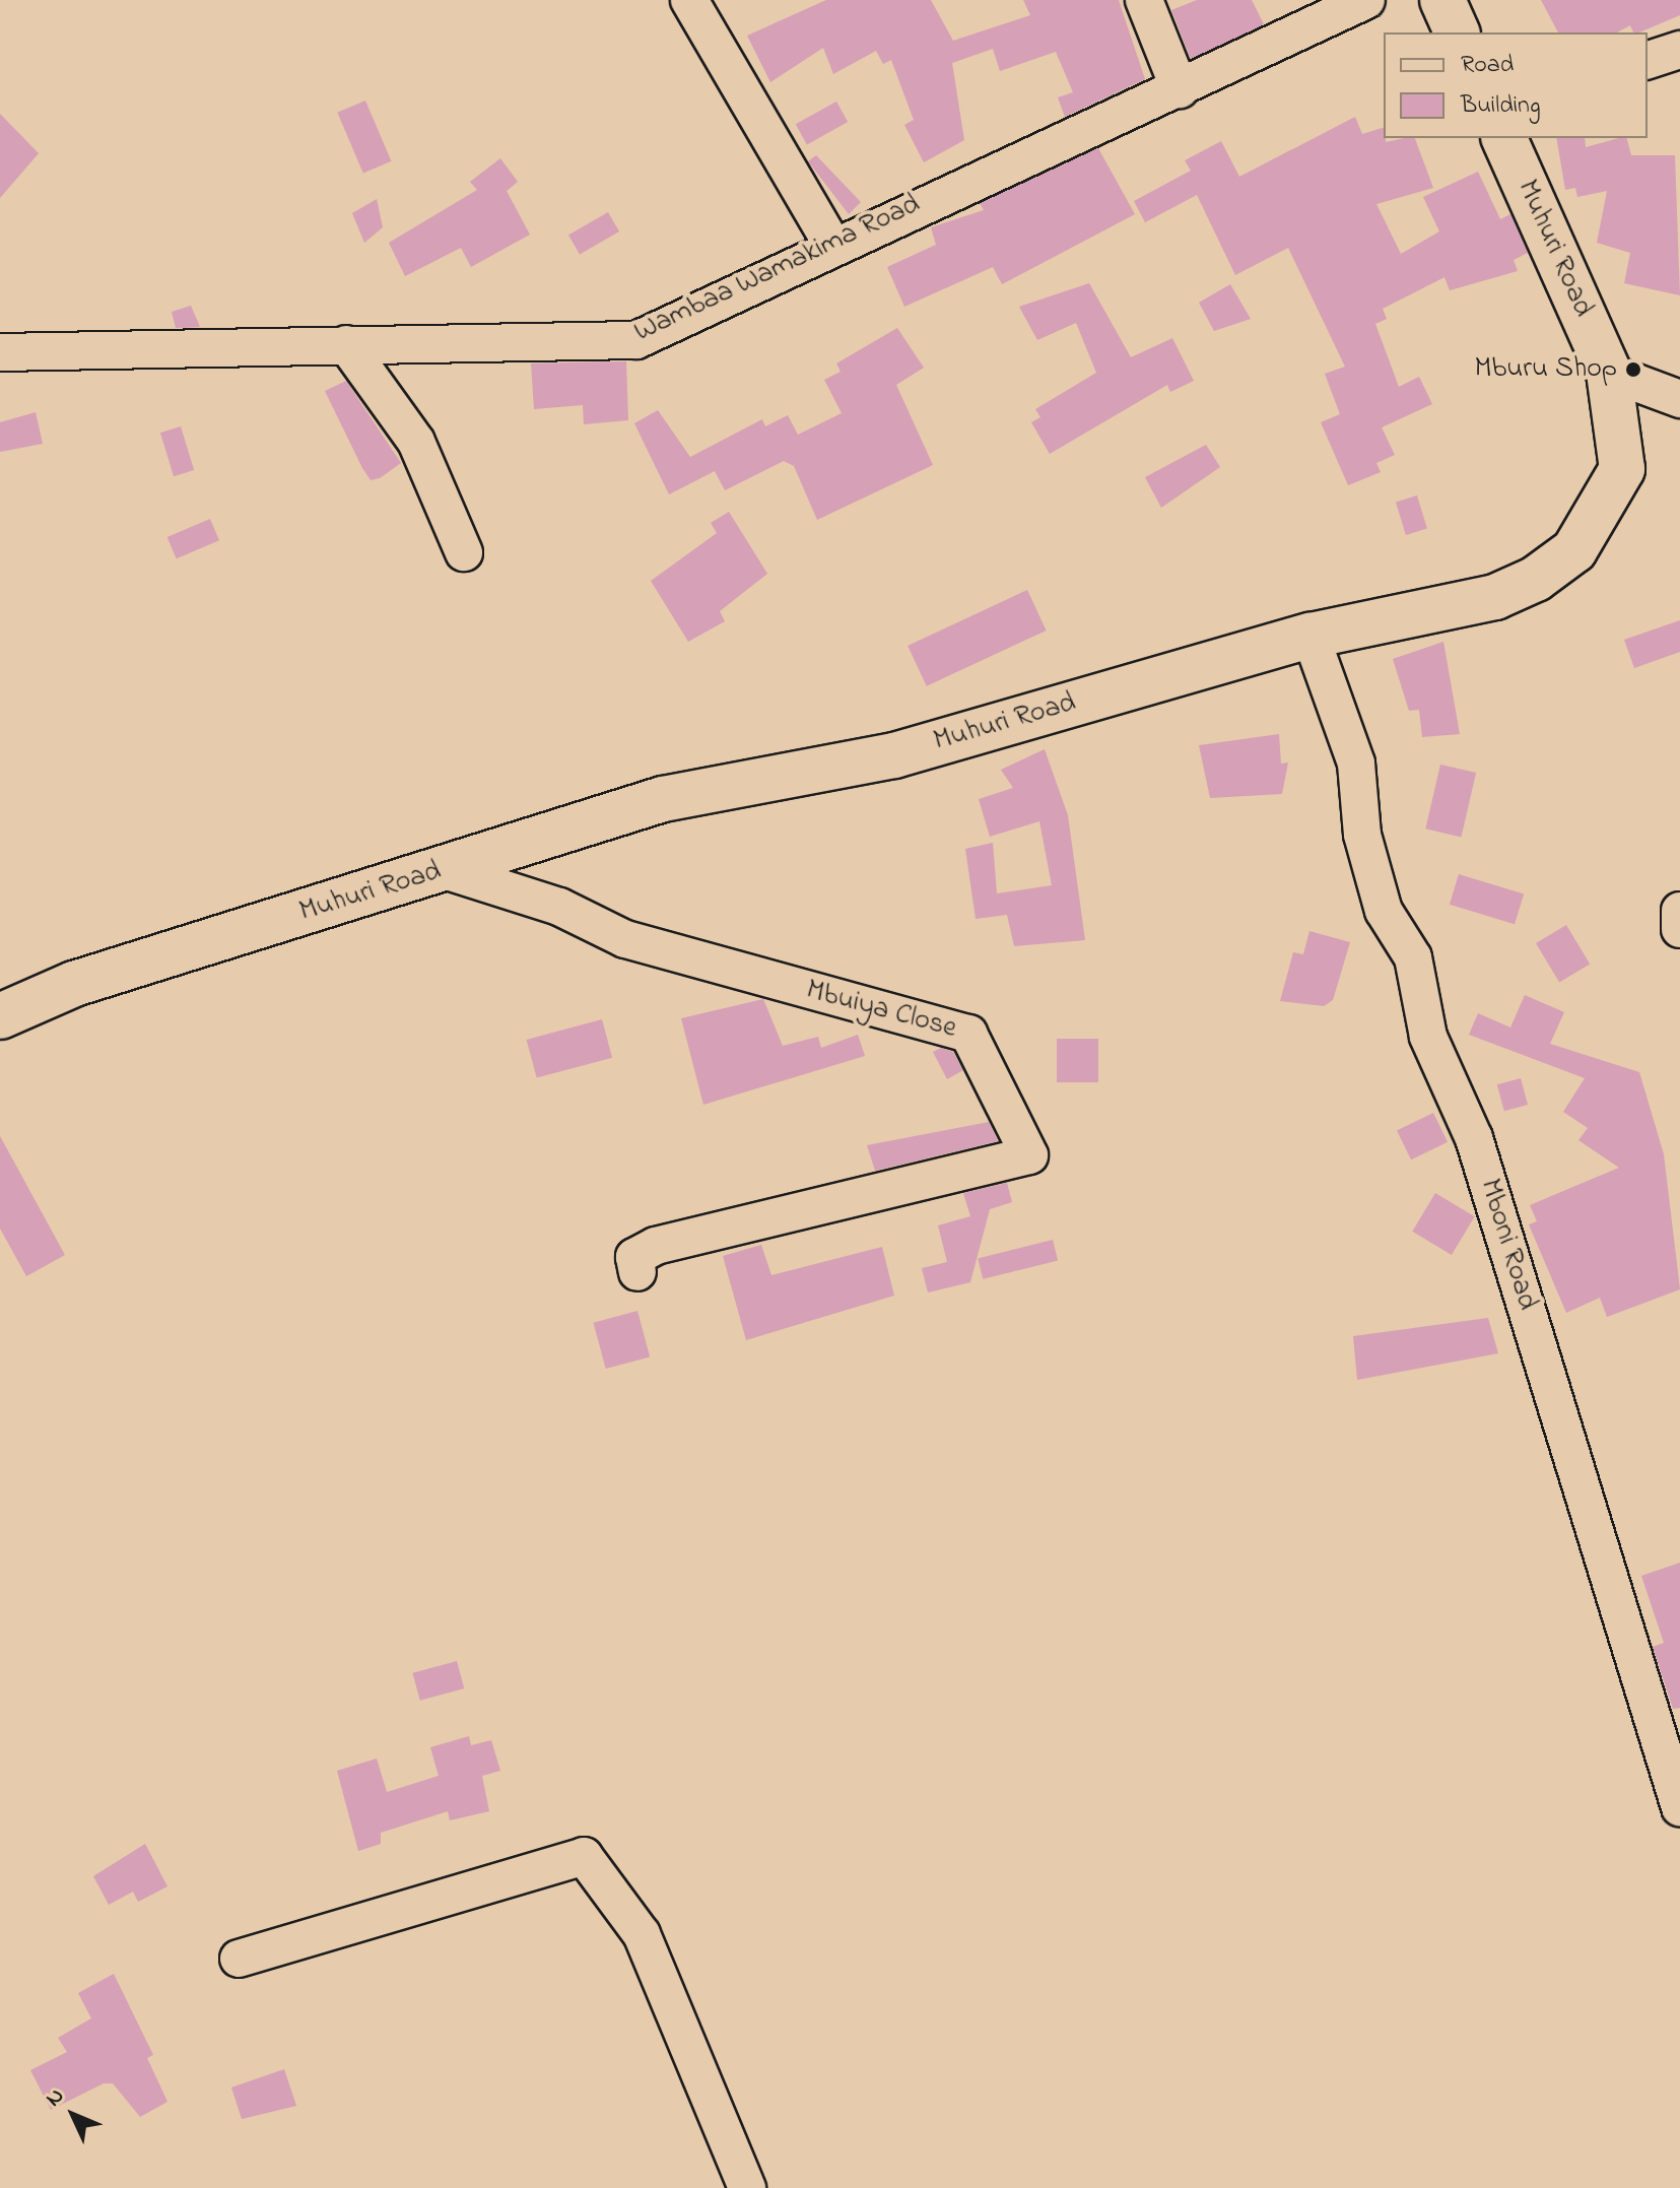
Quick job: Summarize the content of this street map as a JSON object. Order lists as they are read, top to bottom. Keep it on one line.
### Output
{"streets":{"main road":["Muhuri Road"],"street":["Wambaa Wamakima Road","Mbuiya Close","Mboni Road"]},"crossings":[["Muhuri Road","Mbuiya Close"],["Muhuri Road","Mboni Road"]],"places":["Mburu Shop"],"legend":["Road","Building"],"north":"top left"}
